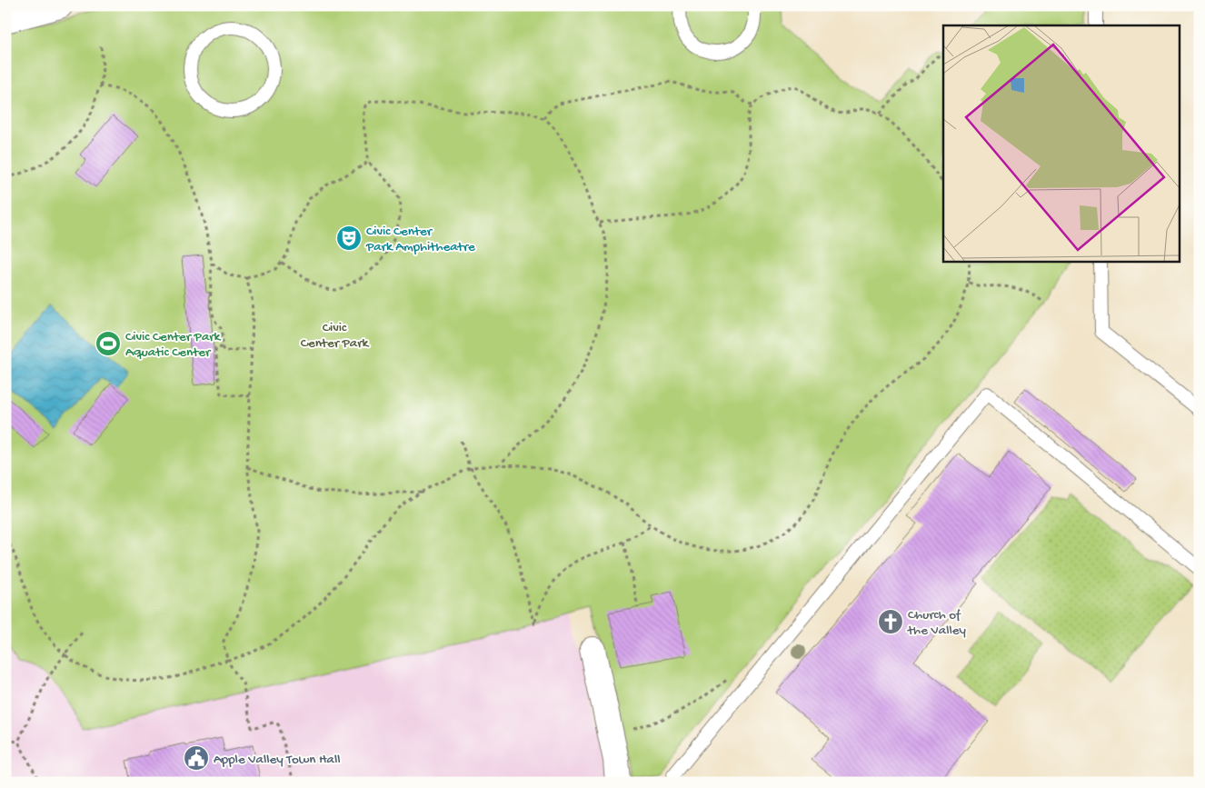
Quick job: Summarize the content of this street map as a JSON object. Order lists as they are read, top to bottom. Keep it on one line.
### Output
{"parks":["Civic Center Park"],"places":{"theatre":["Civic Center Park Amphitheatre"],"sports":["Civic Center Park Aquatic Center"],"church":["Church of the Valley"],"public building":["Apple Valley Town Hall"]}}
